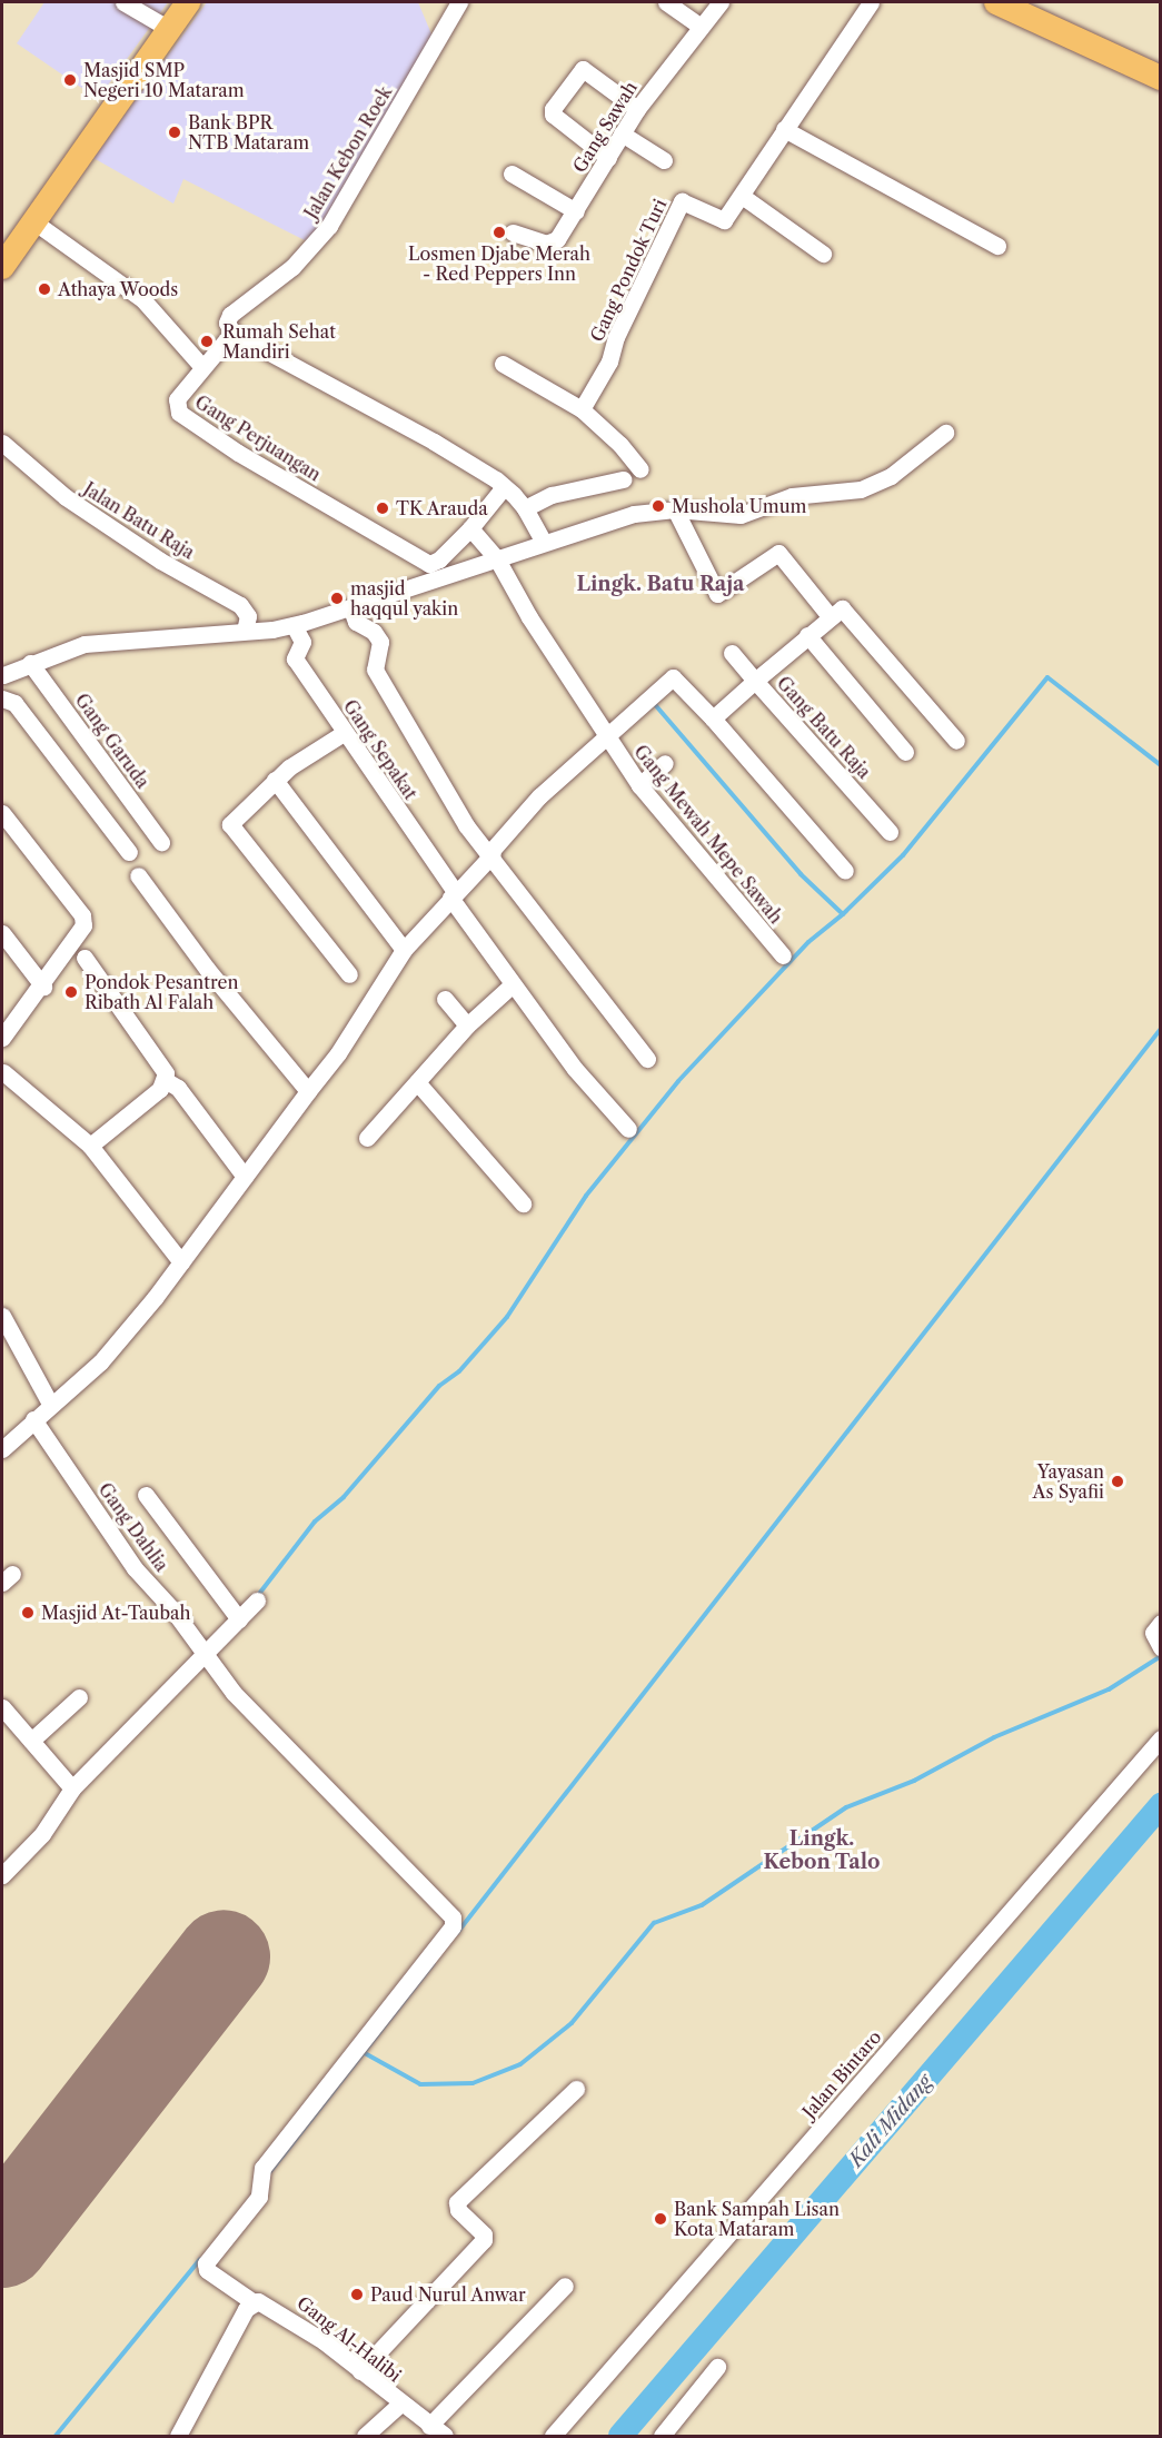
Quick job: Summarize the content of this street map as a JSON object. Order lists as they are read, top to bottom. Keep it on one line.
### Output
{"streets":{"street":["Gang Sawah","Jalan Kebon Roek","Gang Pondok Turi","Gang Perjuangan","Jalan Batu Raja","Gang Batu Raja","Gang Garuda","Gang Sepakat","Gang Mewah Mepe Sawah","Gang Dahlia","Jalan Bintaro","Gang Al-Halibi"]},"crossings":[["Jalan Kebon Roek","Gang Perjuangan"],["Gang Perjuangan","Gang Mewah Mepe Sawah"],["Gang Dahlia","Gang Al-Halibi"]],"districts":["Lingk. Batu Raja","Lingk. Kebon Talo"],"water":["Kali Midang"],"places":["Masjid SMP Negeri 10 Mataram","Bank BPR NTB Mataram","Losmen Djabe Merah - Red Peppers Inn","Athaya Woods","Rumah Sehat Mandiri","Mushola Umum","TK Arauda","masjid haqqul yakin","Pondok Pesantren Ribath Al Falah","Yayasan As Syafii","Masjid At-Taubah","Bank Sampah Lisan Kota Mataram","Paud Nurul Anwar"]}
